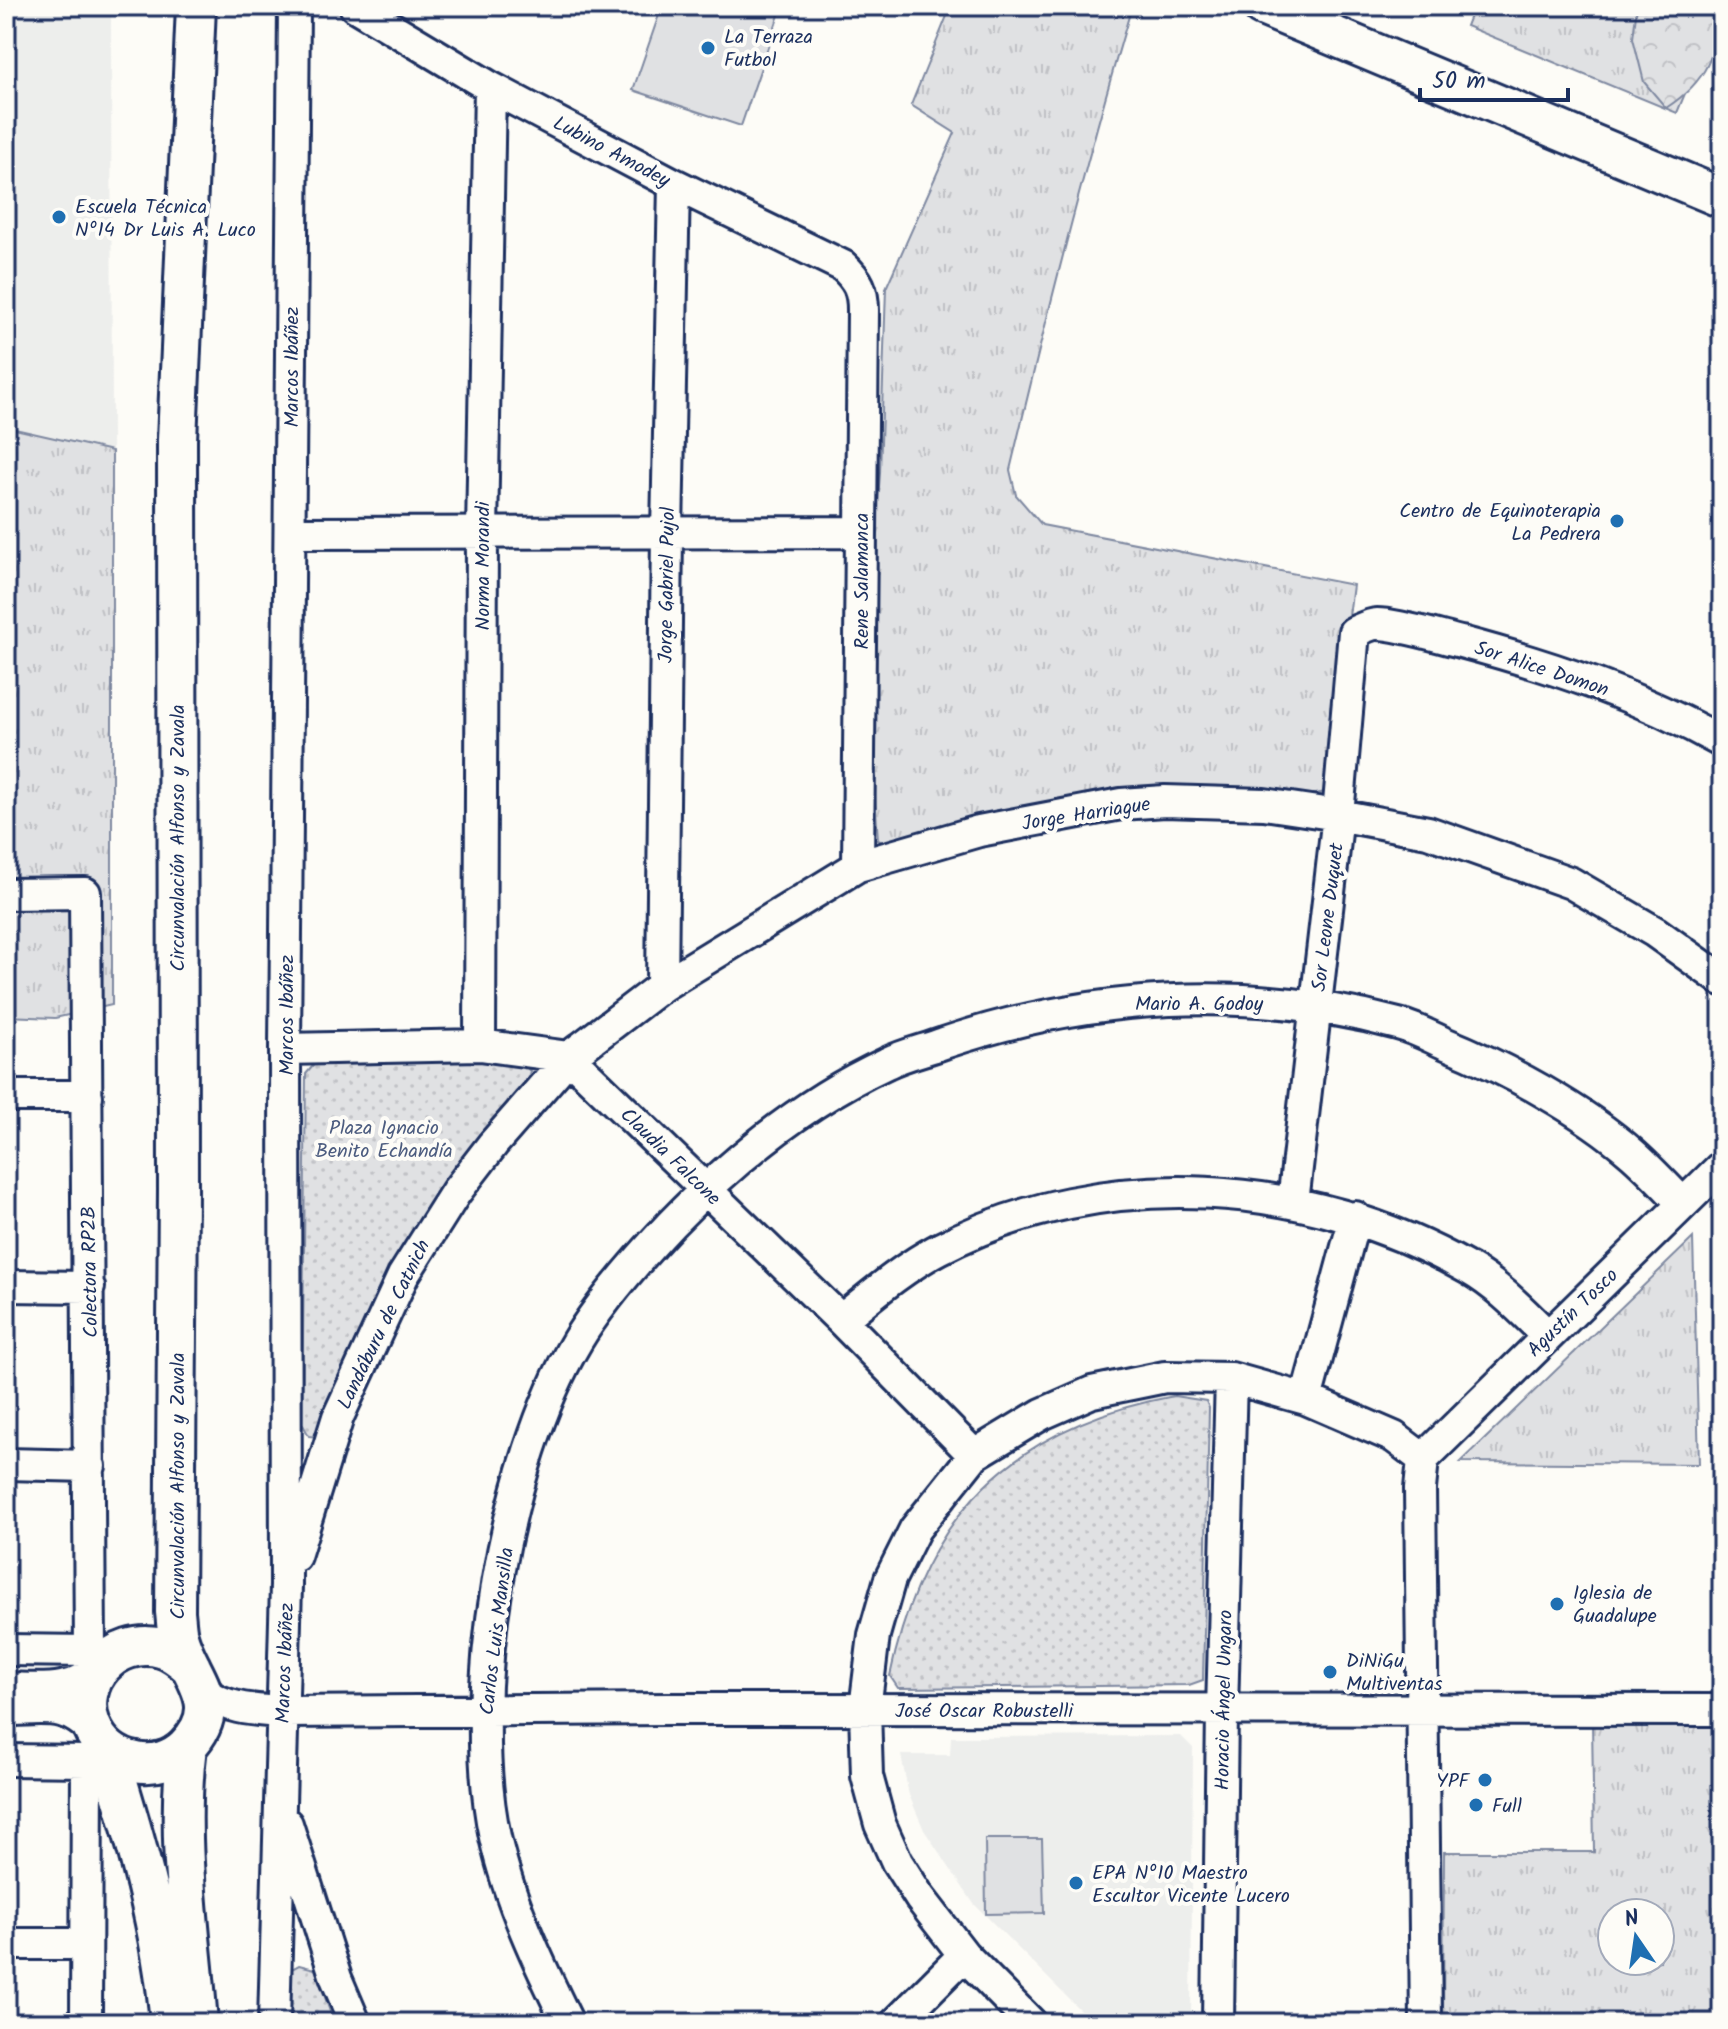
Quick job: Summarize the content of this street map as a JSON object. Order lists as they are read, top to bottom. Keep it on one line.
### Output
{"streets":{"main road":["Circunvalación Alfonso y Zavala"],"street":["Lubino Amodey","Marcos Ibáñez","Norma Morandi","Rene Salamanca","Jorge Gabriel Pujol","Sor Alice Domon","Jorge Harriague","Sor Leone Duquet","Mario A. Godoy","Claudia Falcone","Colectora RP2B","Agustín Tosco","Landáburu de Catnich","Carlos Luis Mansilla","Horacio Ángel Ungaro","José Oscar Robustelli"]},"crossings":[["Lubino Amodey","Norma Morandi"],["Lubino Amodey","Rene Salamanca"],["Lubino Amodey","Jorge Gabriel Pujol"],["Marcos Ibáñez","Landáburu de Catnich"],["Marcos Ibáñez","José Oscar Robustelli"],["Rene Salamanca","Jorge Harriague"],["Jorge Gabriel Pujol","Jorge Harriague"],["Sor Alice Domon","Sor Leone Duquet"],["Jorge Harriague","Sor Leone Duquet"],["Jorge Harriague","Claudia Falcone"],["Jorge Harriague","Landáburu de Catnich"],["Circunvalación Alfonso y Zavala","Colectora RP2B"],["Circunvalación Alfonso y Zavala","José Oscar Robustelli"],["Sor Leone Duquet","Mario A. Godoy"],["Mario A. Godoy","Claudia Falcone"],["Mario A. Godoy","Agustín Tosco"],["Mario A. Godoy","Carlos Luis Mansilla"],["Claudia Falcone","Landáburu de Catnich"],["Claudia Falcone","Carlos Luis Mansilla"],["Colectora RP2B","José Oscar Robustelli"],["Carlos Luis Mansilla","José Oscar Robustelli"],["Horacio Ángel Ungaro","José Oscar Robustelli"]],"parks":["Plaza Ignacio Benito Echandía"],"places":["La Terraza Futbol","Escuela Técnica Nº14 Dr Luis A. Luco","Centro de Equinoterapia La Pedrera","Iglesia de Guadalupe","DiNiGu Multiventas","YPF","Full","EPA Nº10 Maestro Escultor Vicente Lucero"],"scale_bar":"50 m","north":"top"}
